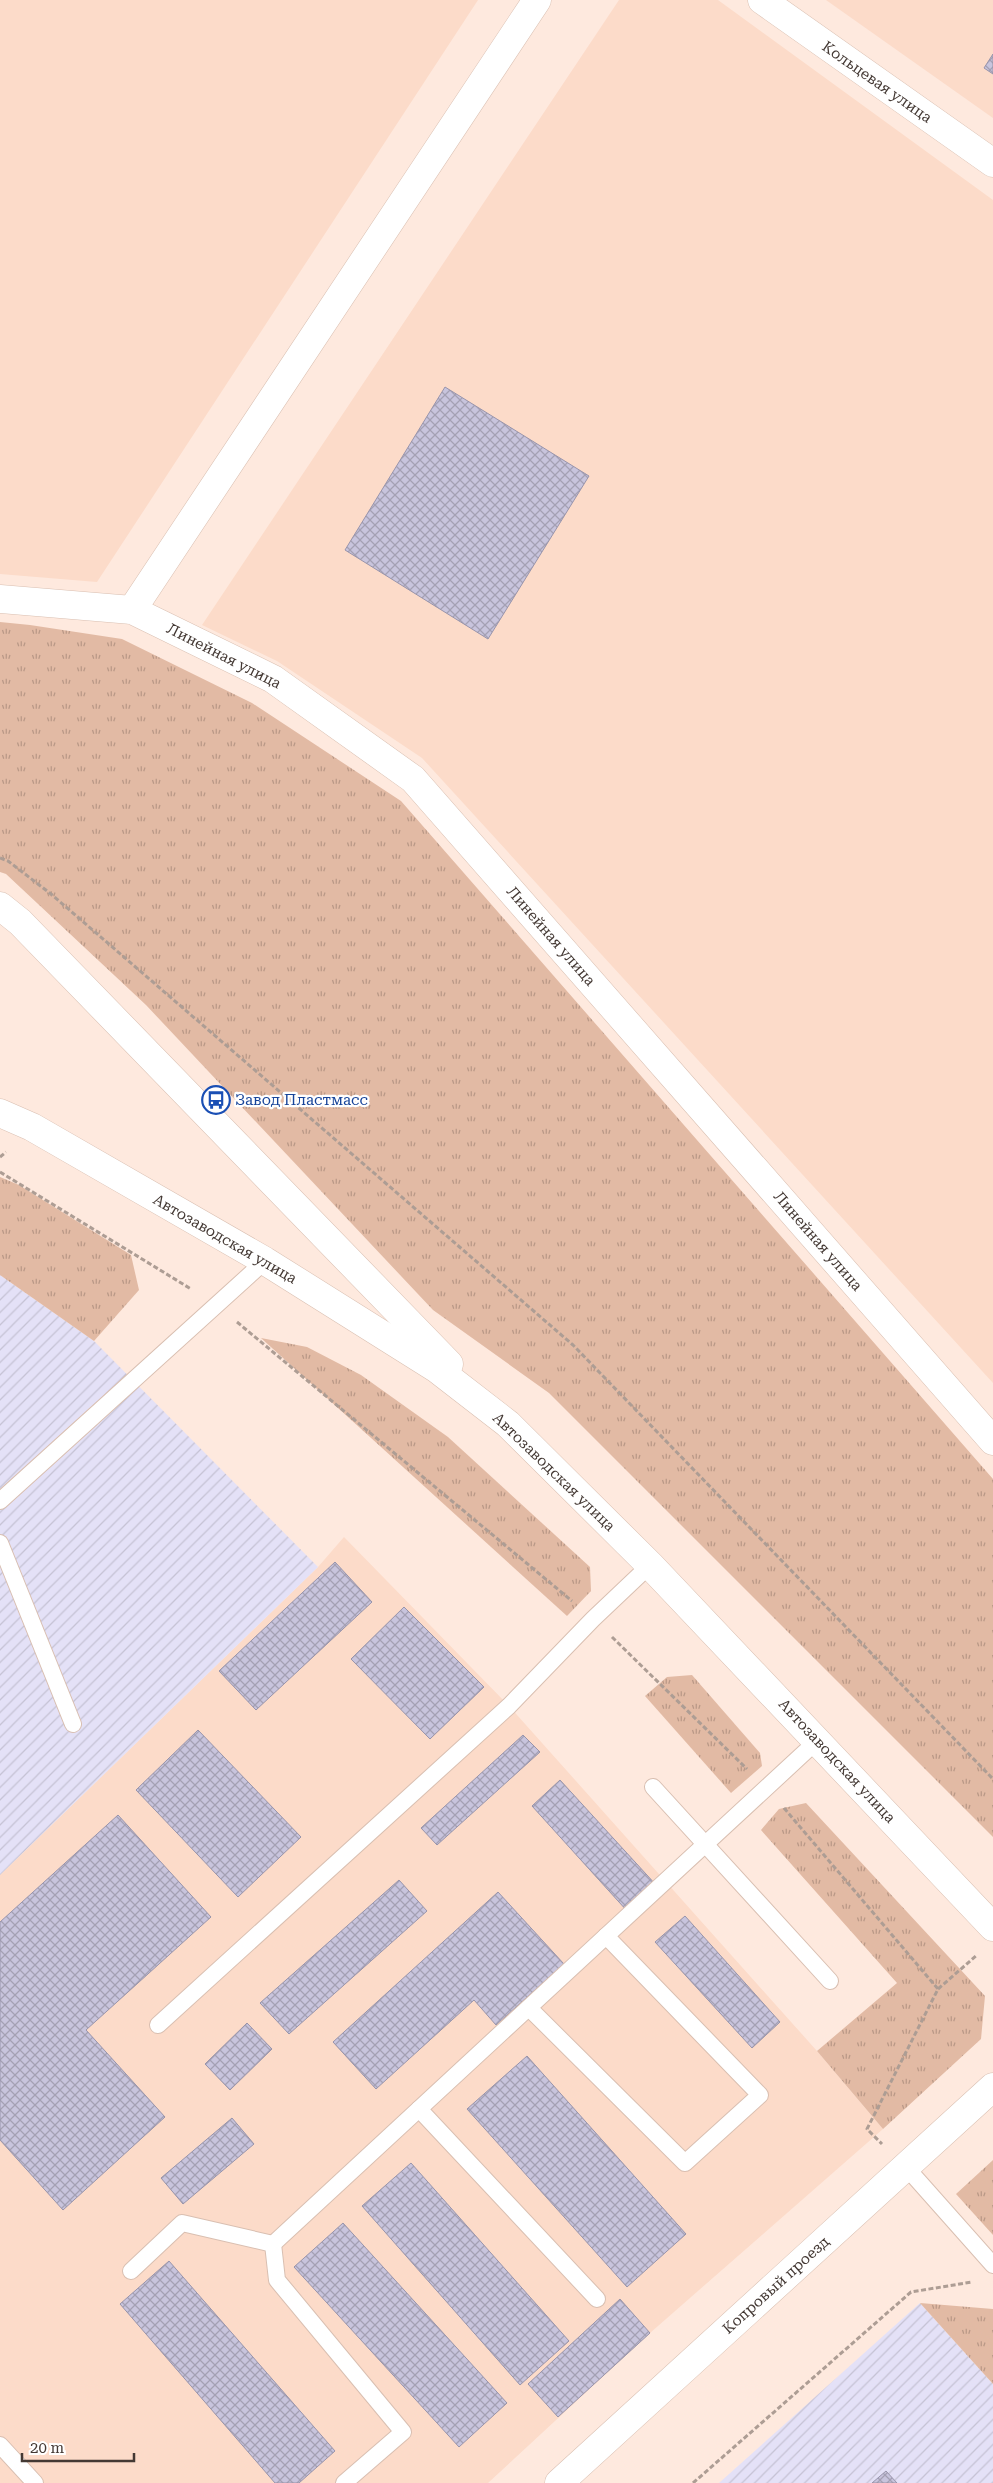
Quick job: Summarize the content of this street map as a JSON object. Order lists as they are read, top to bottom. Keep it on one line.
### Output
{"streets":{"street":["Кольцевая улица","Линейная улица","Автозаводская улица","Копровый проезд"]},"places":{"bus stop":["Завод Пластмасс"]},"scale_bar":"20 m"}
